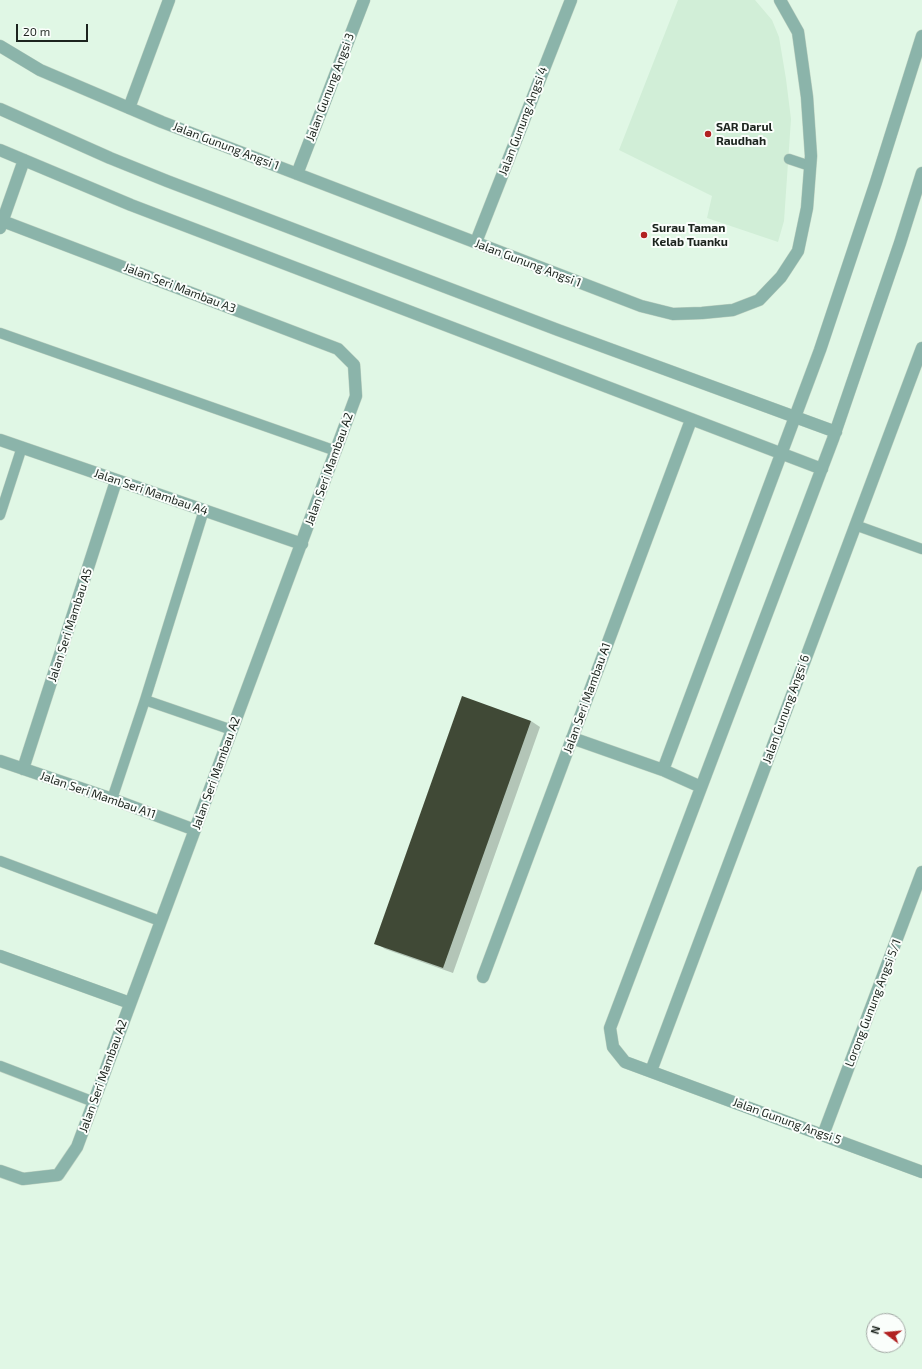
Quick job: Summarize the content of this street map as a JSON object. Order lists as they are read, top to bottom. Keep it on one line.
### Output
{"streets":{"street":["Jalan Gunung Angsi 3","Jalan Gunung Angsi 4","Jalan Gunung Angsi 1","Jalan Seri Mambau A3","Jalan Seri Mambau A2","Jalan Seri Mambau A4","Jalan Seri Mambau A5","Jalan Seri Mambau A1","Jalan Gunung Angsi 6","Jalan Seri Mambau A11","Lorong Gunung Angsi 5/1","Jalan Gunung Angsi 5"]},"crossings":[["Jalan Gunung Angsi 3","Jalan Gunung Angsi 1"],["Jalan Gunung Angsi 4","Jalan Gunung Angsi 1"],["Jalan Seri Mambau A3","Jalan Seri Mambau A2"],["Jalan Seri Mambau A2","Jalan Seri Mambau A4"],["Jalan Seri Mambau A2","Jalan Seri Mambau A11"],["Jalan Seri Mambau A4","Jalan Seri Mambau A5"],["Jalan Seri Mambau A5","Jalan Seri Mambau A11"],["Jalan Gunung Angsi 6","Jalan Gunung Angsi 5"],["Lorong Gunung Angsi 5/1","Jalan Gunung Angsi 5"]],"places":["SAR Darul Raudhah","Surau Taman Kelab Tuanku"],"scale_bar":"20 m","north":"left"}
